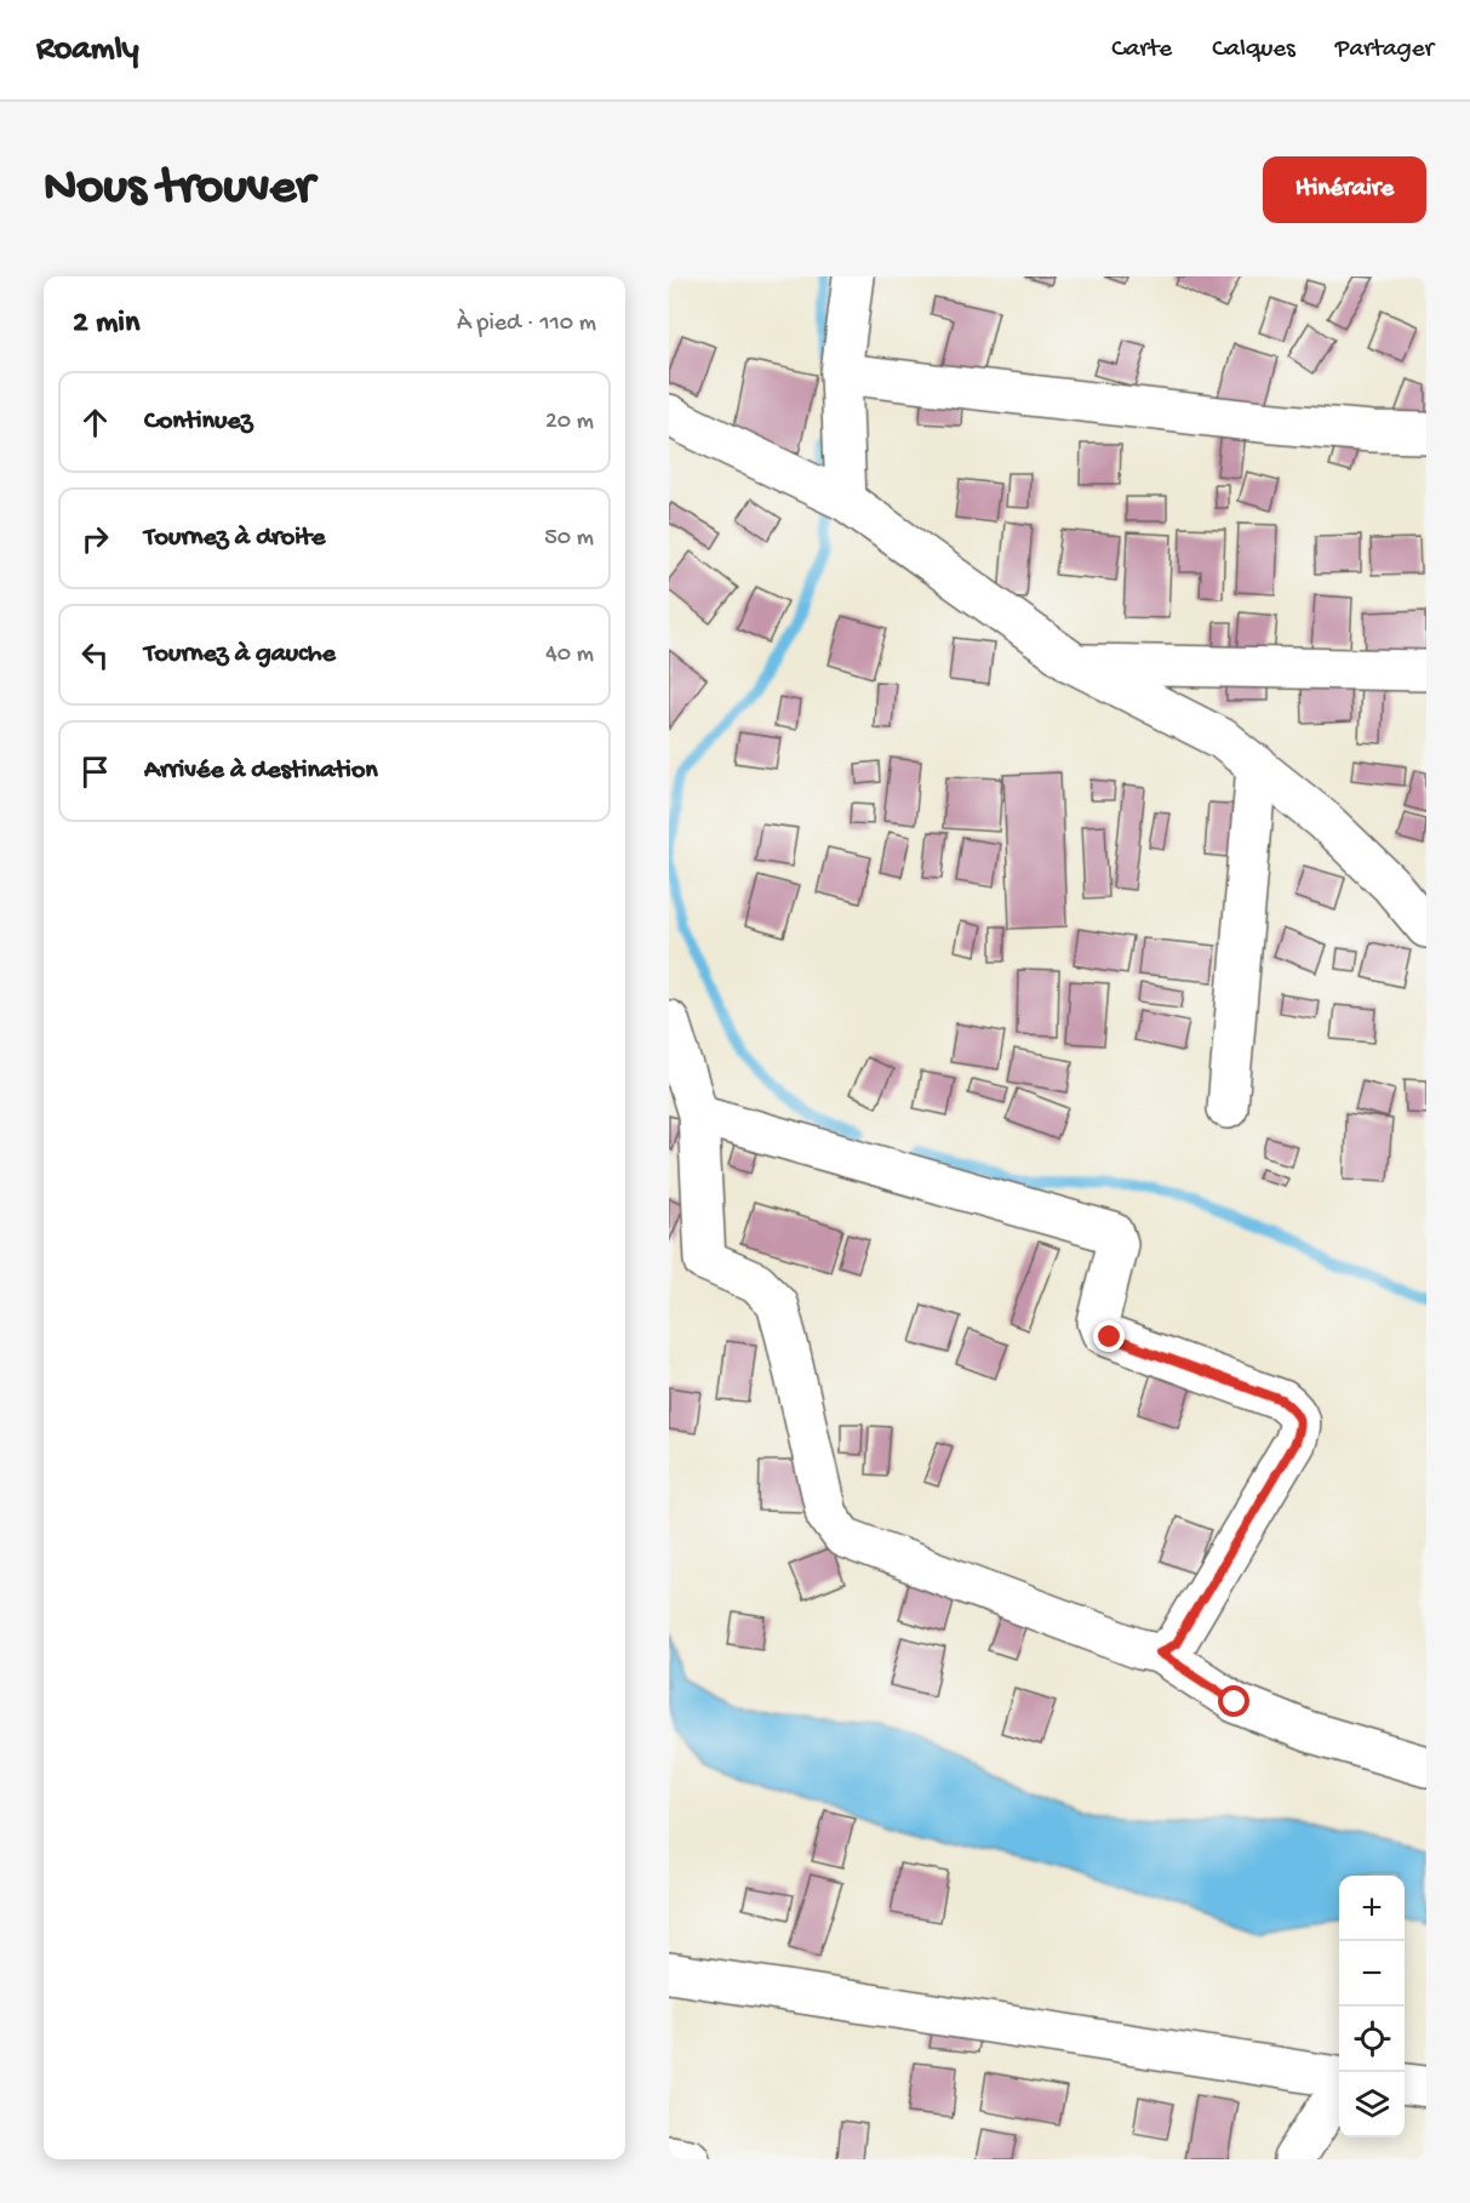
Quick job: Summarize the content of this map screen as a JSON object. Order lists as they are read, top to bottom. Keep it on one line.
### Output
{"page":{"header":"Roamly","nav":["Carte","Calques","Partager"],"buttons":"Itinéraire","title":"Nous trouver","heading":["2 min","À pied · 110 m"],"list":[["Continuez","20 m"],["Tournez à droite","50 m"],["Tournez à gauche","40 m"],"Arrivée à destination"],"map_buttons":["+","−"]}}
